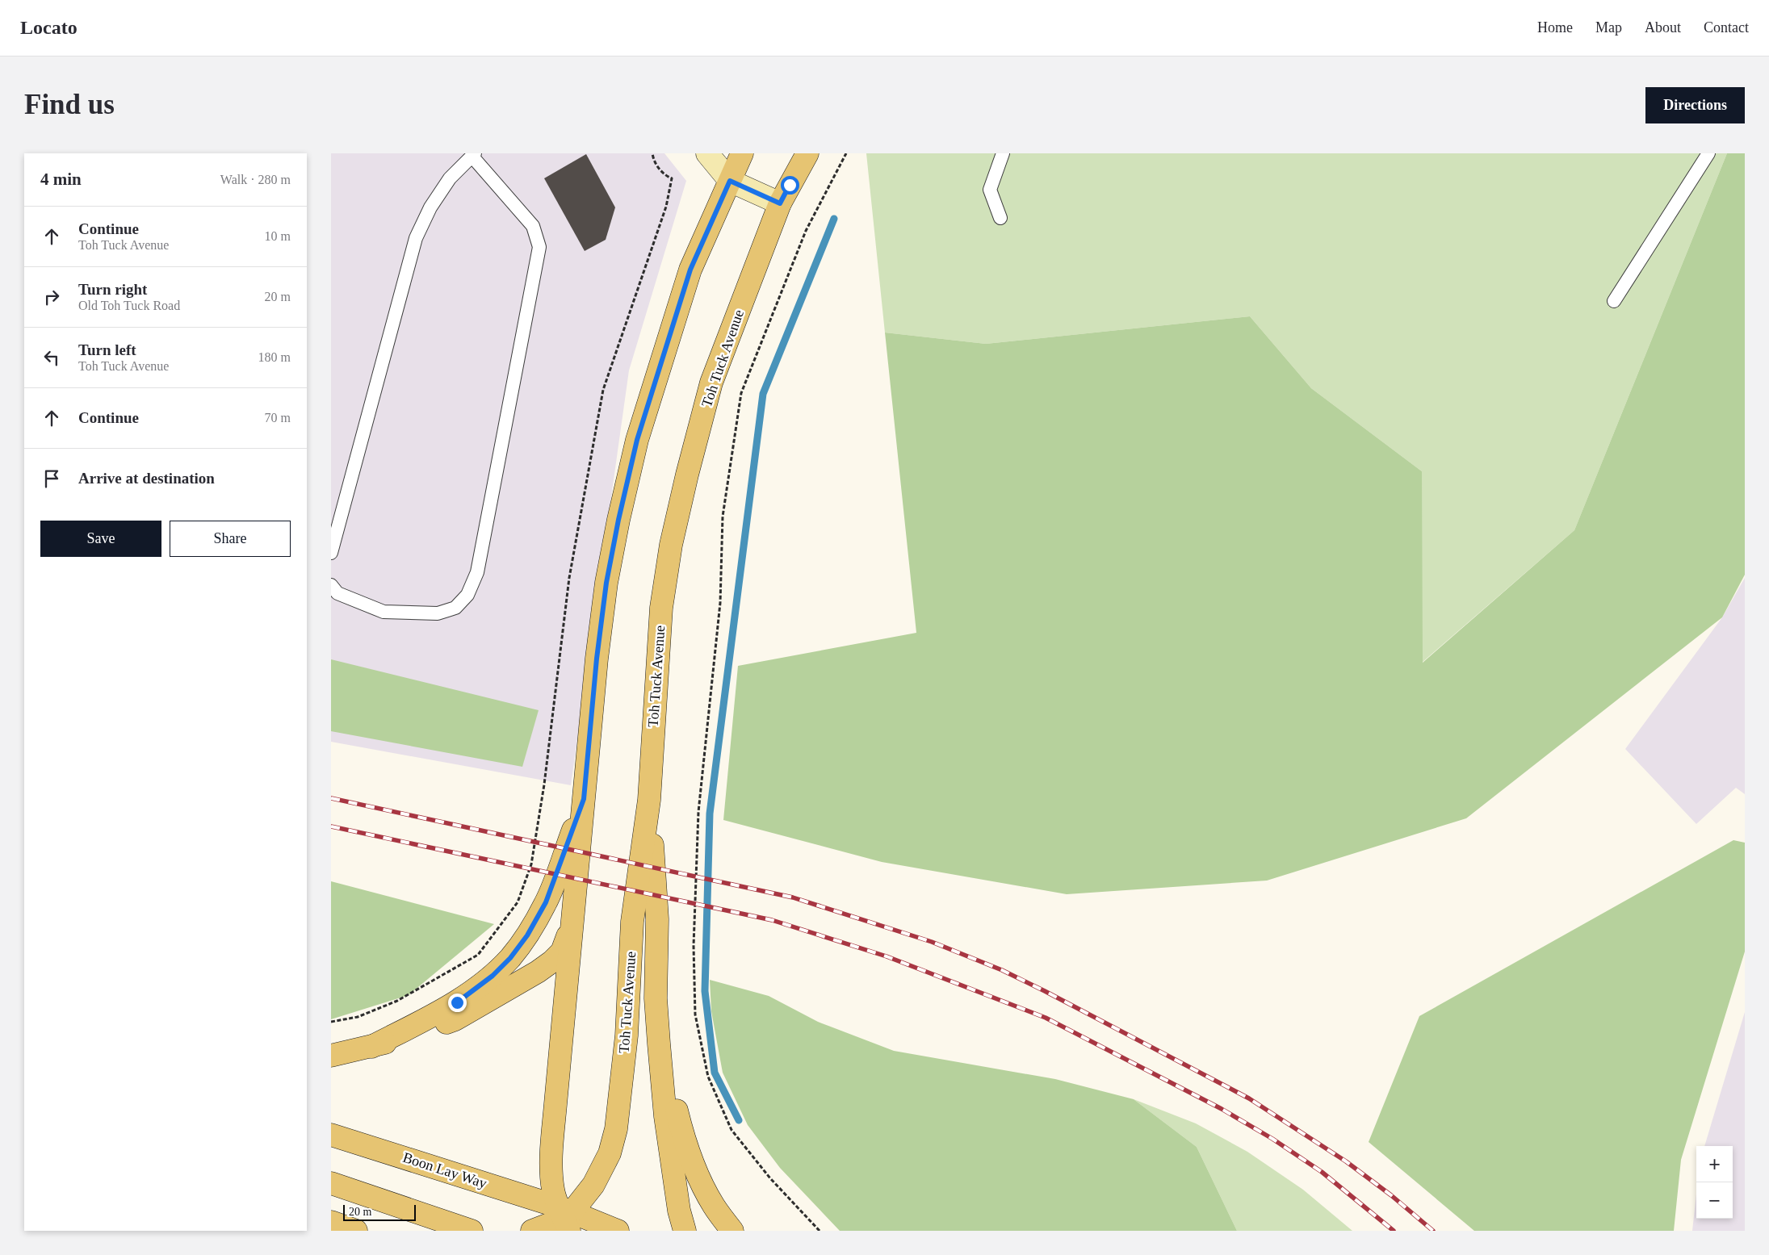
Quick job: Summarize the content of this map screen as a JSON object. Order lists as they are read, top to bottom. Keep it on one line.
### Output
{"streets":{"main road":["Toh Tuck Avenue","Boon Lay Way"]},"crossings":[["Toh Tuck Avenue","Boon Lay Way"]],"scale_bar":"20 m","page":{"header":"Locato","nav":["Home","Map","About","Contact"],"buttons":["Directions",["Save","Share"]],"title":"Find us","heading":["4 min","Walk · 280 m"],"list":[["Continue","Toh Tuck Avenue","10 m"],["Turn right","Old Toh Tuck Road","20 m"],["Turn left","Toh Tuck Avenue","180 m"],["Continue","70 m"],"Arrive at destination"],"map_buttons":["+","−"],"scale":"20 m"}}
